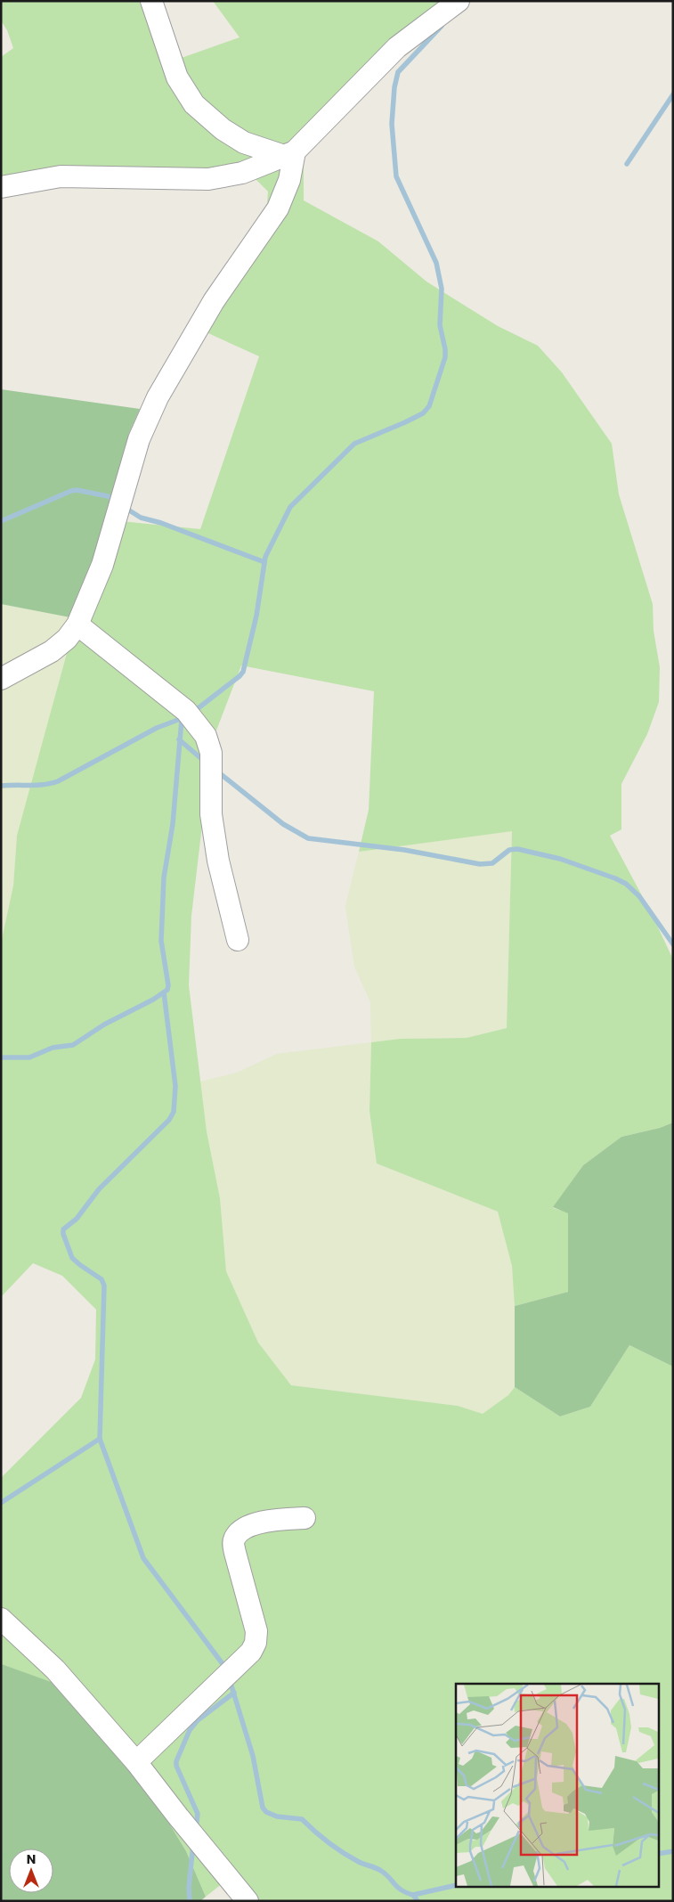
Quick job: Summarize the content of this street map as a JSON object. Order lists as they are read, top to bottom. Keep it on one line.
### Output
{"north":"top"}
